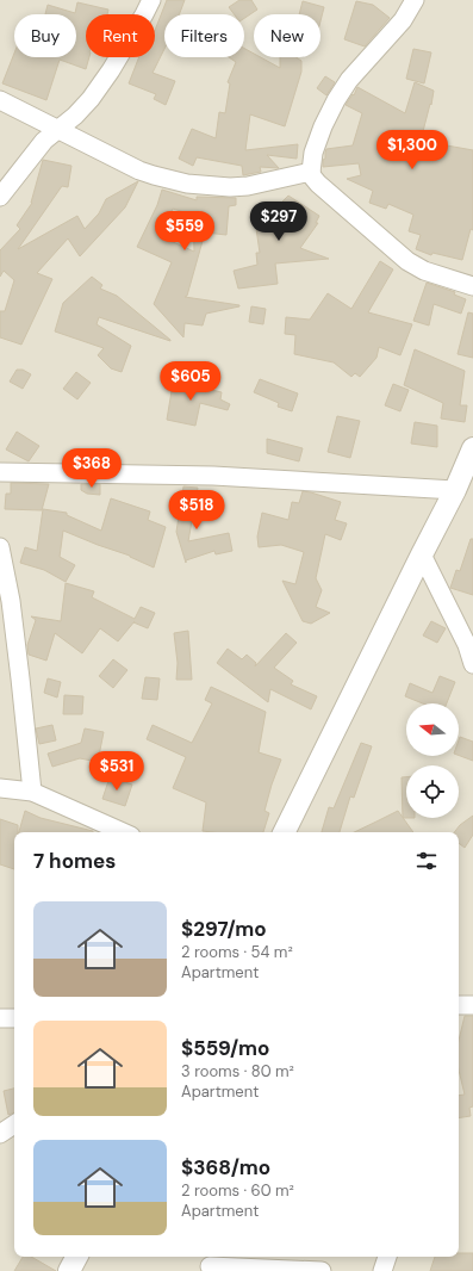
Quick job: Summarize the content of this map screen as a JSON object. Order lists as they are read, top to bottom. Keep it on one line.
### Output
{"north":"left","page":{"chip":["Buy","Rent","Filters","New"],"price":["$1,300","$297","$559","$605","$368","$518","$531"],"heading":"7 homes","list":[{"name":"$297/mo","note":"2 rooms · 54 m² · Apartment"},{"name":"$559/mo","note":"3 rooms · 80 m² · Apartment"},{"name":"$368/mo","note":"2 rooms · 60 m² · Apartment"}]}}
